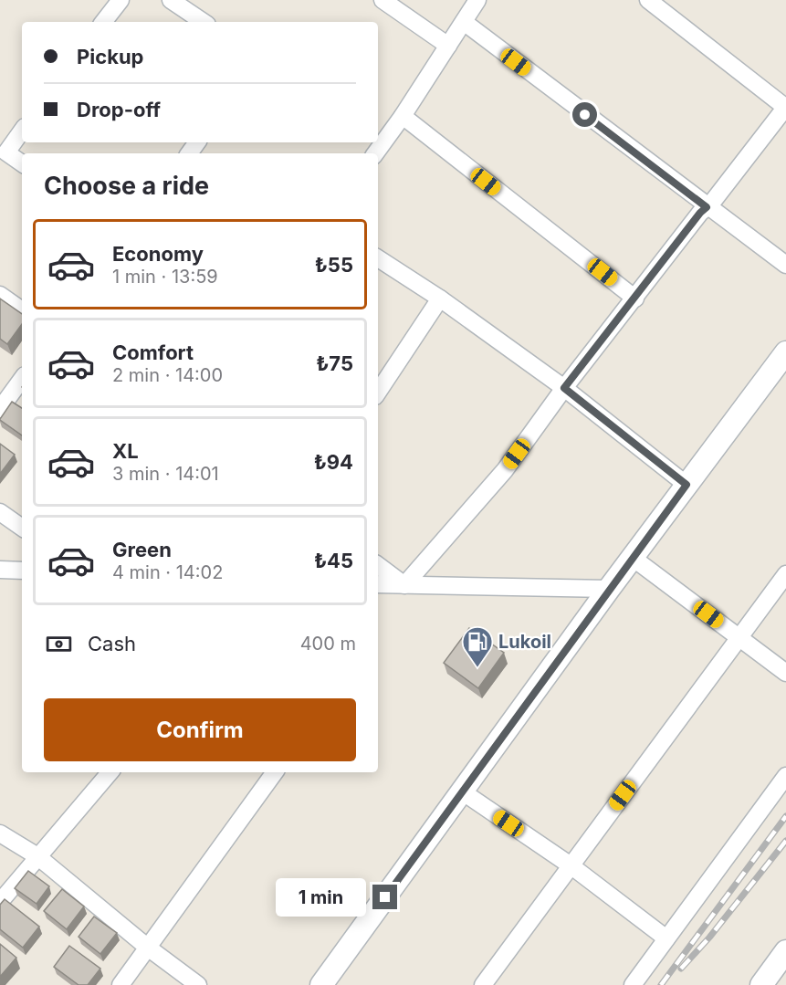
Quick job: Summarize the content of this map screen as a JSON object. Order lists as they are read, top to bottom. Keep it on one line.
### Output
{"places":{"fuel station":["Lukoil"]},"page":{"banner":["Pickup","Drop-off"],"heading":"Choose a ride","list":[{"name":"Economy","note":"1 min · 13:59","value":"₺55"},{"name":"Comfort","note":"2 min · 14:00","value":"₺75"},{"name":"XL","note":"3 min · 14:01","value":"₺94"},{"name":"Green","note":"4 min · 14:02","value":"₺45"}],"pay":["Cash","400 m"],"buttons":"Confirm","bubble":"1 min"}}
